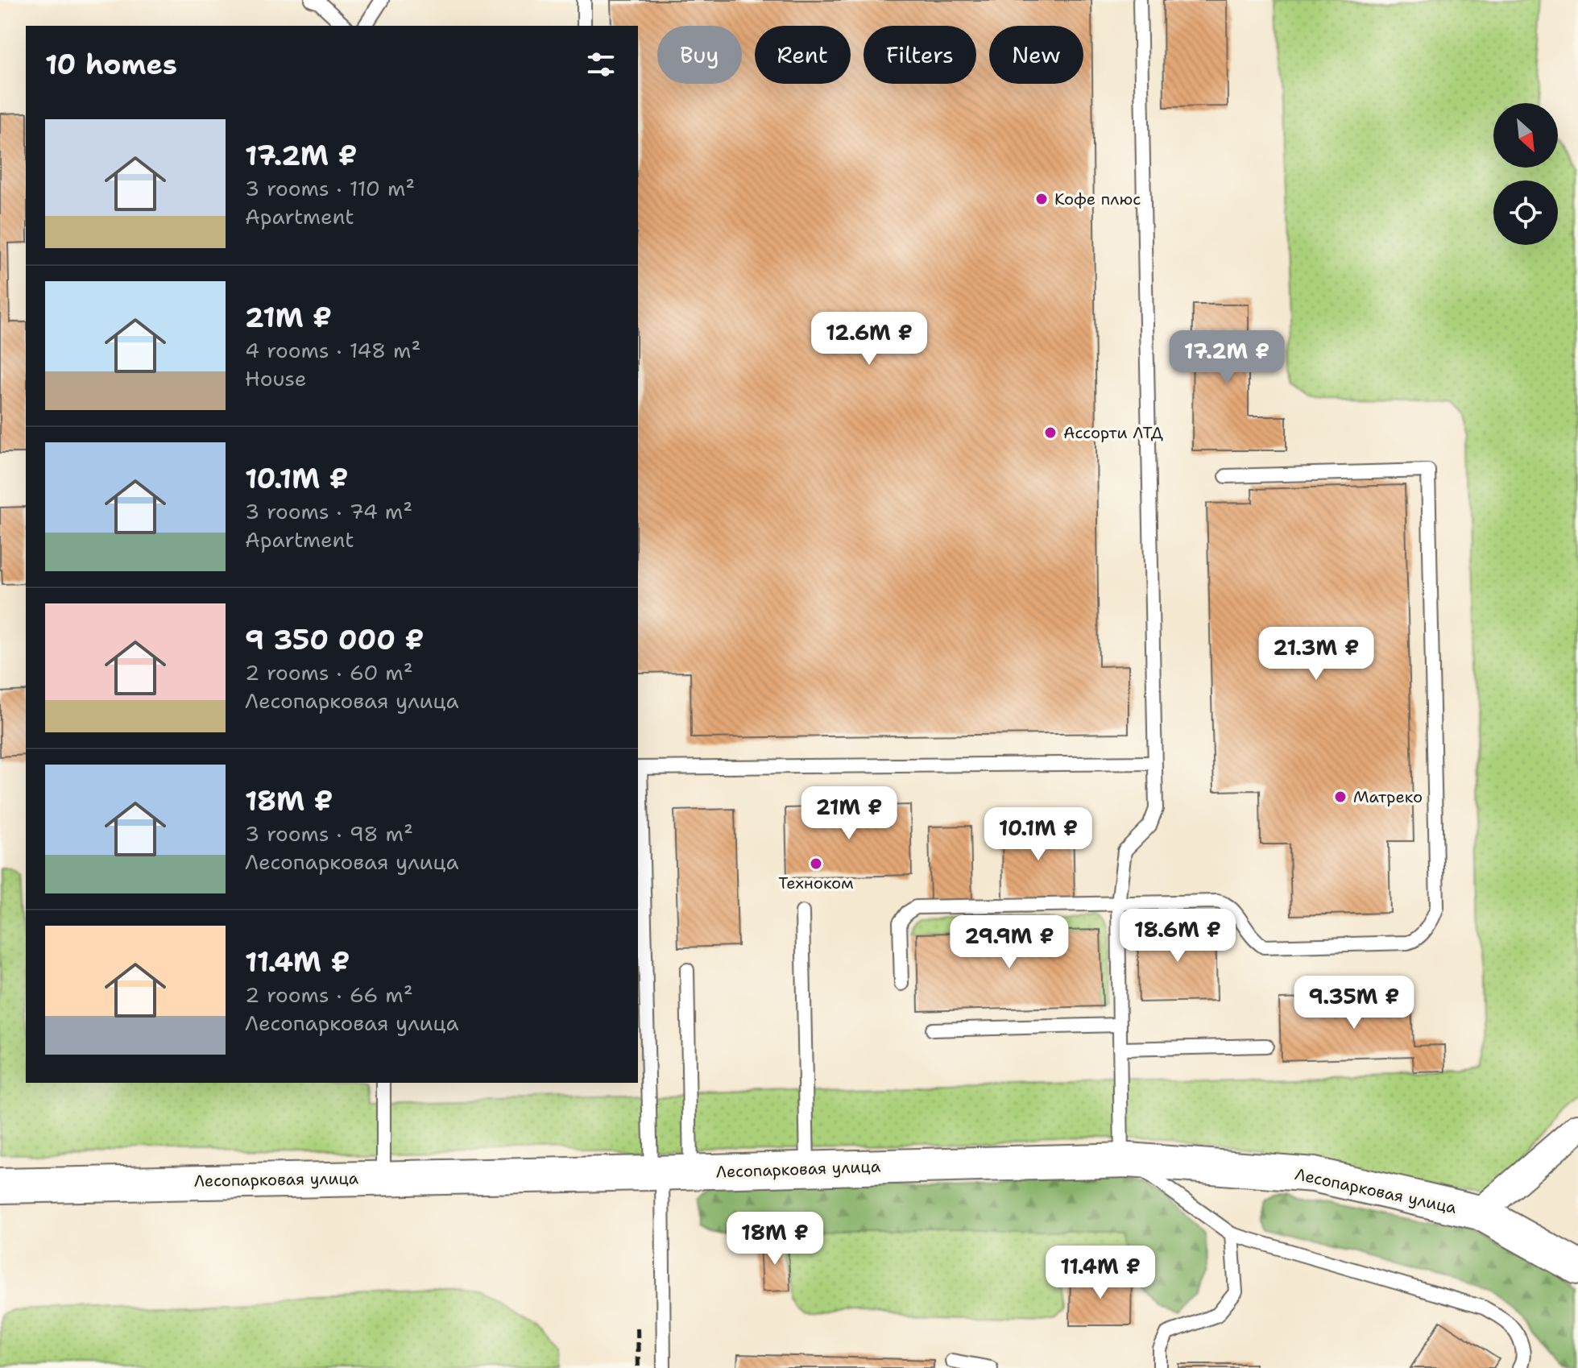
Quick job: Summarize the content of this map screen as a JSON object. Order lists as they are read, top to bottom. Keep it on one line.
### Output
{"streets":{"street":["Лесопарковая улица"]},"places":["Кофе плюс","Ассорти ЛТД","Матреко","Техноком"],"north":"bottom right","page":{"chip":["Buy","Rent","Filters","New"],"heading":"10 homes","list":[{"name":"17.2M ₽","note":"3 rooms · 110 m² · Apartment"},{"name":"21M ₽","note":"4 rooms · 148 m² · House"},{"name":"10.1M ₽","note":"3 rooms · 74 m² · Apartment"},{"name":"9 350 000 ₽","note":"2 rooms · 60 m² · Лесопарковая улица"},{"name":"18M ₽","note":"3 rooms · 98 m² · Лесопарковая улица"},{"name":"11.4M ₽","note":"2 rooms · 66 m² · Лесопарковая улица"}],"price":["12.6M ₽","17.2M ₽","21.3M ₽","21M ₽","10.1M ₽","18.6M ₽","29.9M ₽","9.35M ₽","18M ₽","11.4M ₽"]}}
